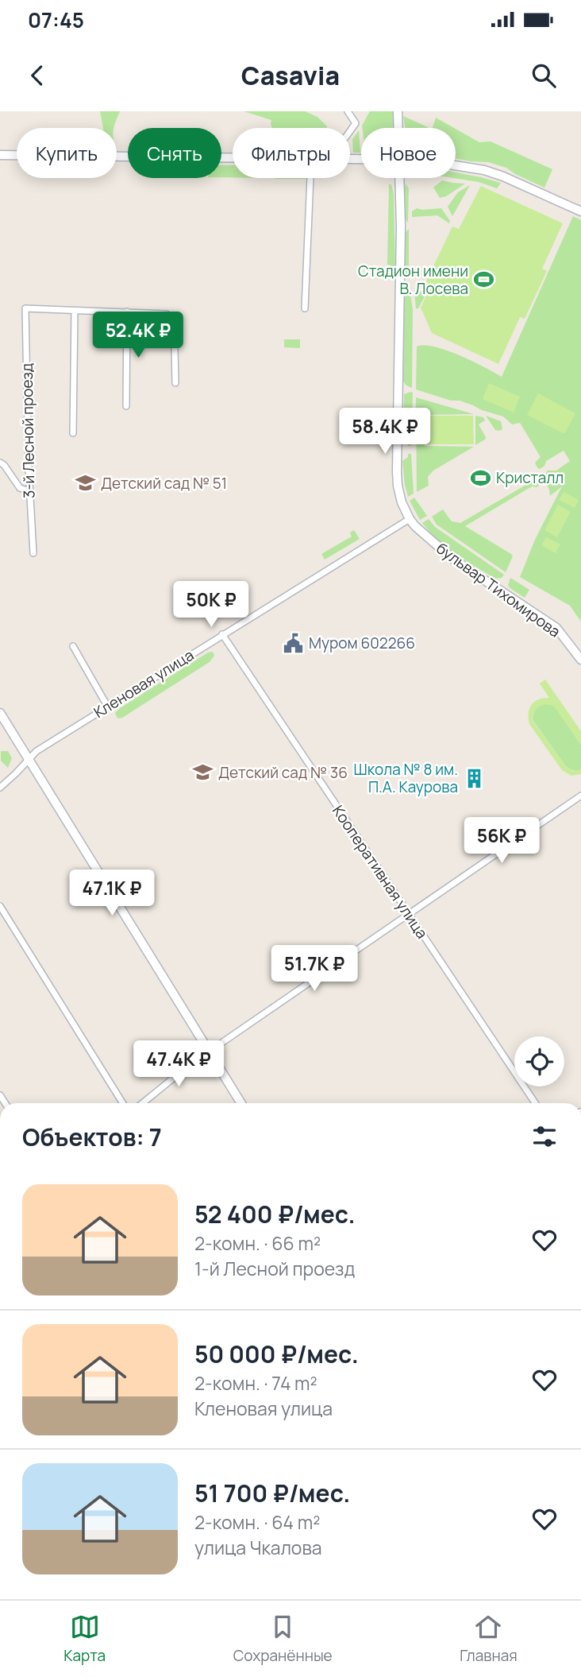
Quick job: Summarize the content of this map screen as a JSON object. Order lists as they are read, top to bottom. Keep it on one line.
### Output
{"streets":{"street":["3-й Лесной проезд","бульвар Тихомирова","Кленовая улица","Кооперативная улица"]},"crossings":[["бульвар Тихомирова","Кленовая улица"],["Кленовая улица","Кооперативная улица"]],"places":{"sports":["Стадион имени В. Лосева","Кристалл"],"school or university":["Детский сад № 51","Детский сад № 36"],"public building":["Муром 602266"],"building":["Школа № 8 им. П.А. Каурова"]},"page":{"status":"07:45","header":"Casavia","chip":["Купить","Снять","Фильтры","Новое"],"price":["52.4K ₽","58.4K ₽","50K ₽","56K ₽","47.1K ₽","51.7K ₽","47.4K ₽"],"heading":"Объектов: 7","list":[{"name":"52 400 ₽/мес.","note":"2-комн. · 66 m² · 1-й Лесной проезд"},{"name":"50 000 ₽/мес.","note":"2-комн. · 74 m² · Кленовая улица"},{"name":"51 700 ₽/мес.","note":"2-комн. · 64 m² · улица Чкалова"}],"tabs":["Карта","Сохранённые","Главная"]}}
